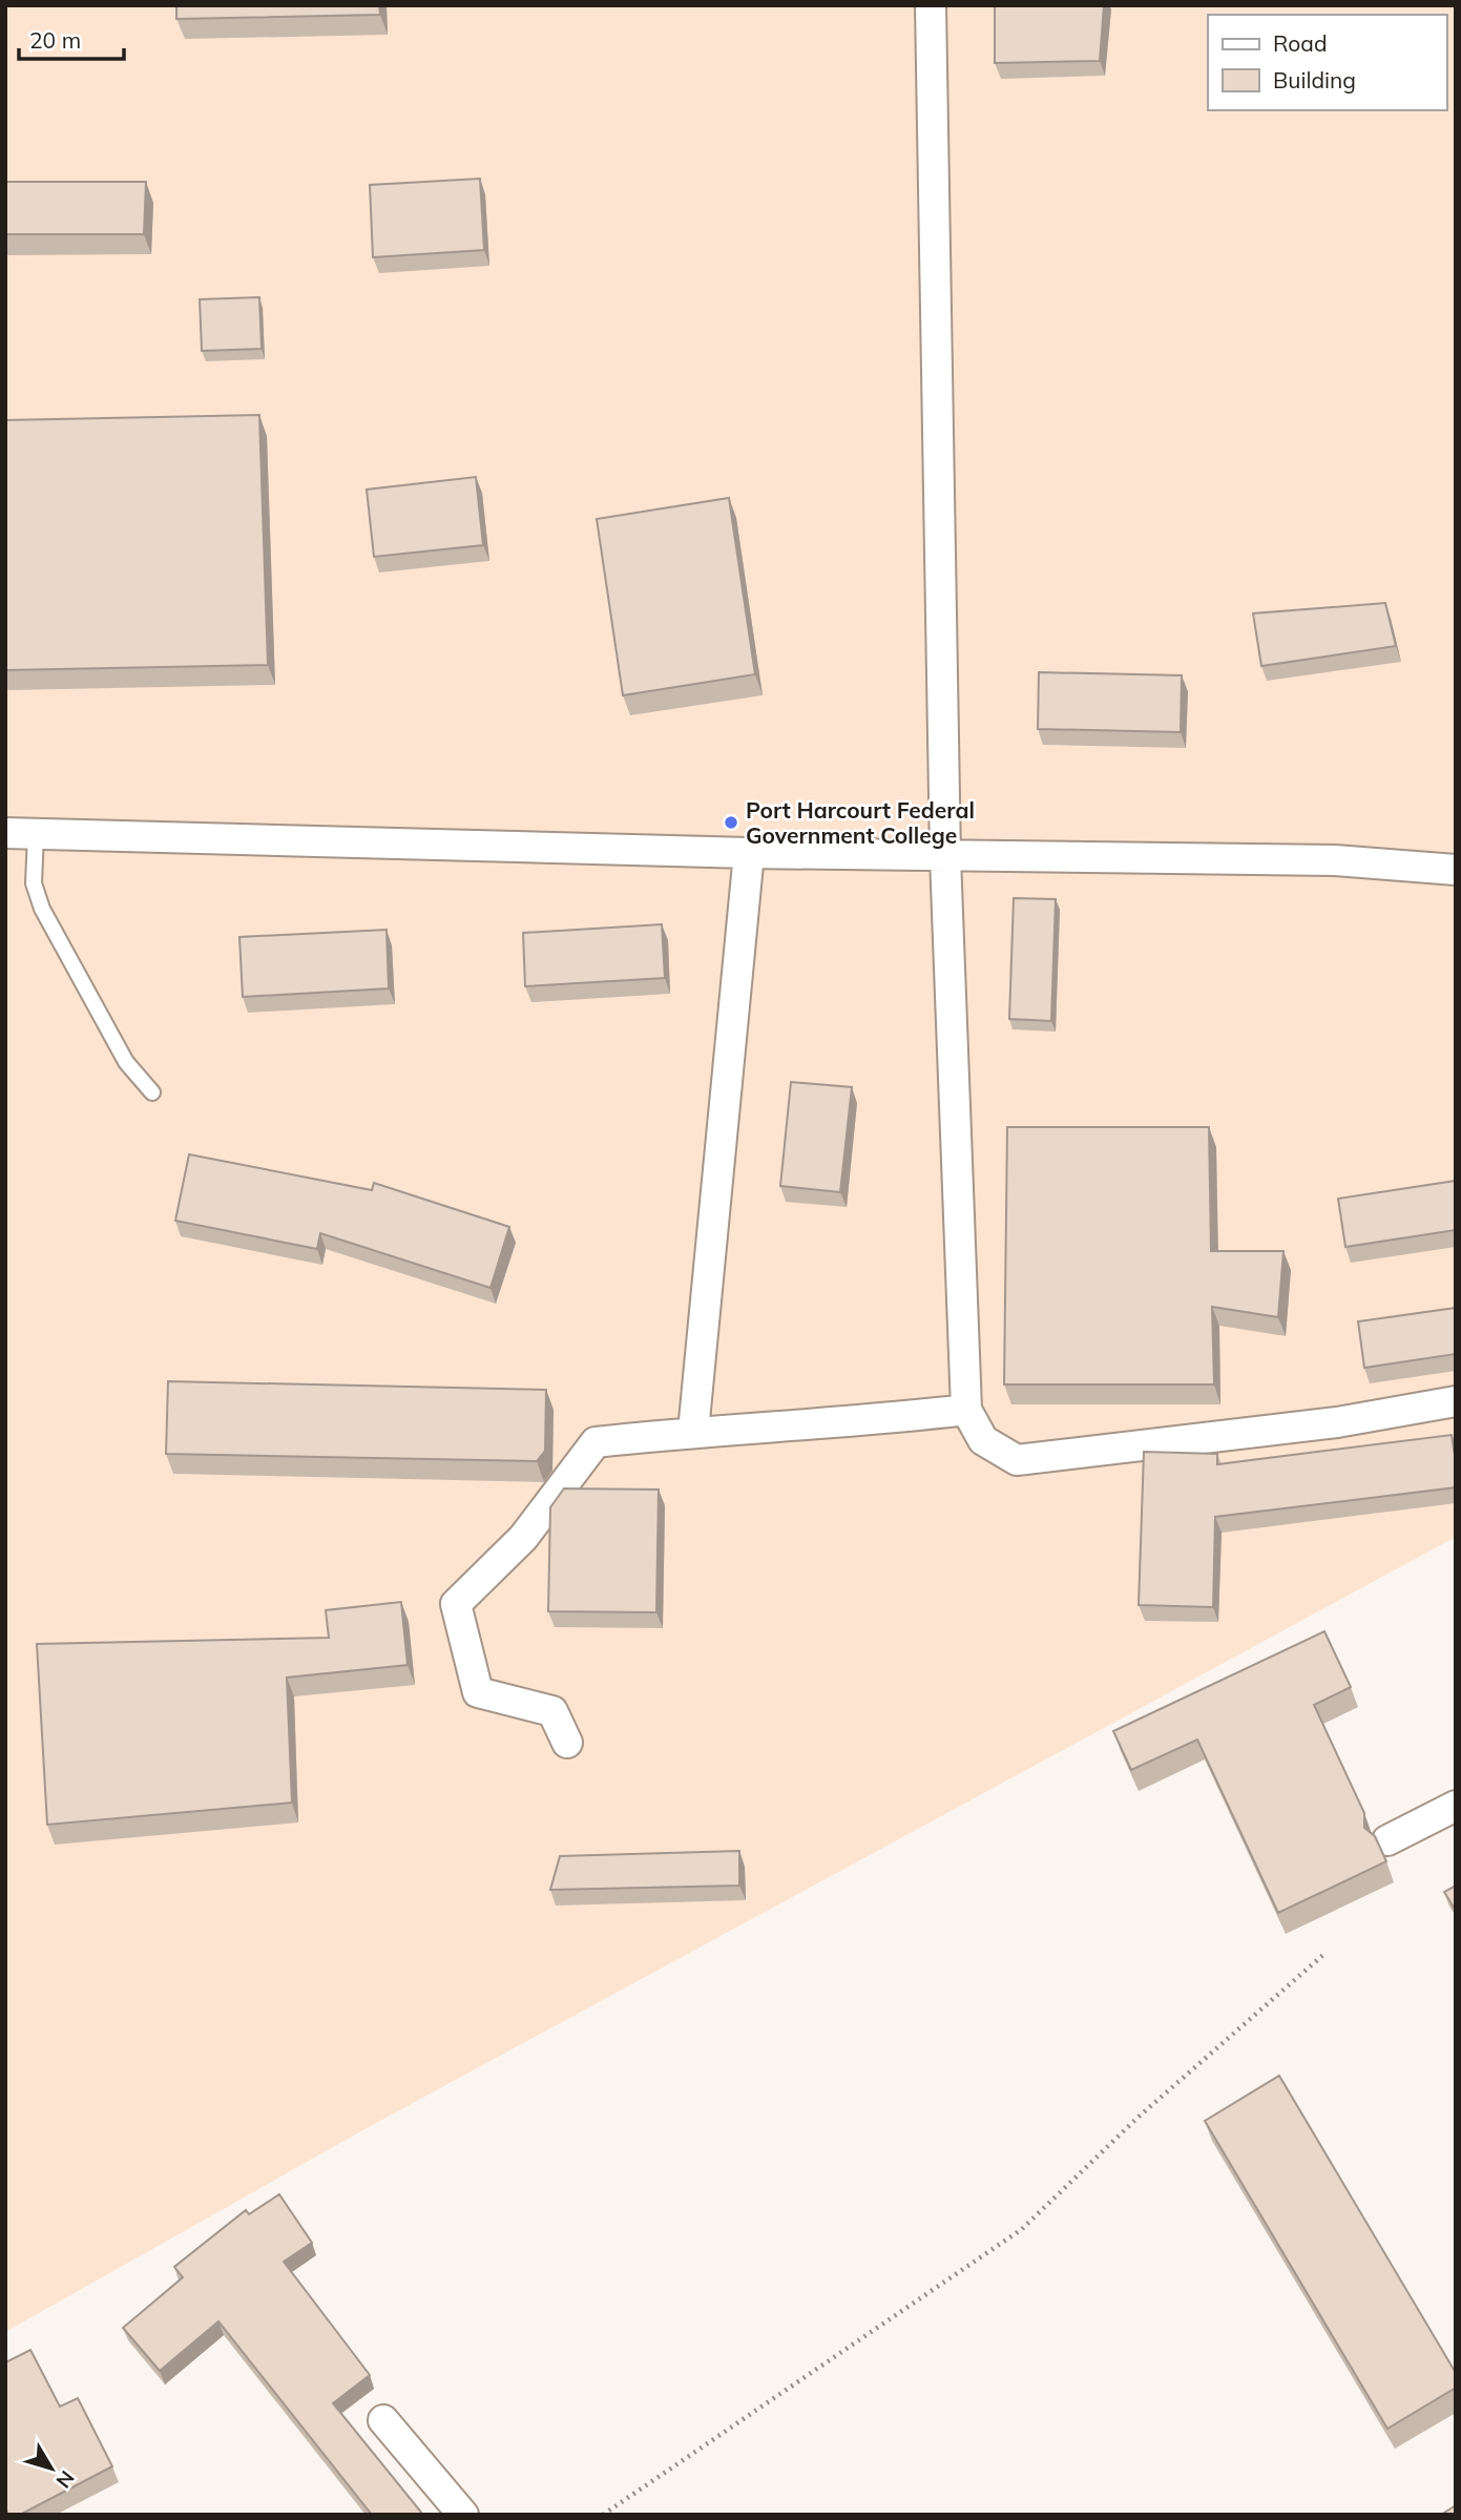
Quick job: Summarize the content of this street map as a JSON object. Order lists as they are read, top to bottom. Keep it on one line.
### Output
{"places":["Port Harcourt Federal Government College"],"legend":["Road","Building"],"scale_bar":"20 m","north":"bottom right"}
